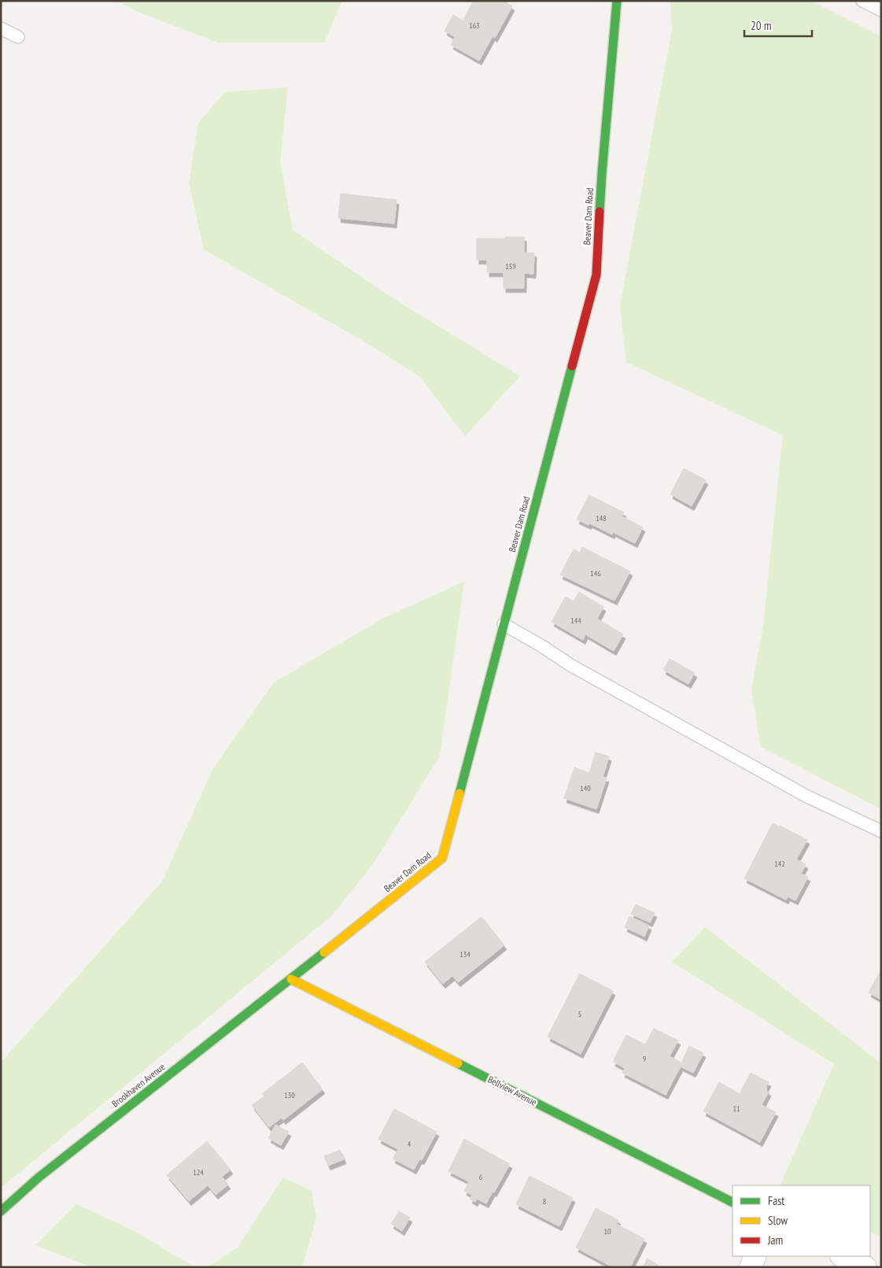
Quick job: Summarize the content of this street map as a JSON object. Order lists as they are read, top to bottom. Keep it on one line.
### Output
{"streets":{"street":["Beaver Dam Road","Brookhaven Avenue","Bellview Avenue"]},"crossings":[["Beaver Dam Road","Brookhaven Avenue"],["Beaver Dam Road","Bellview Avenue"],["Brookhaven Avenue","Bellview Avenue"]],"house_numbers":["163","159","148","146","144","140","142","134","5","9","130","11","4","124","6","8","10"],"legend":["Fast","Slow","Jam"],"scale_bar":"20 m"}
